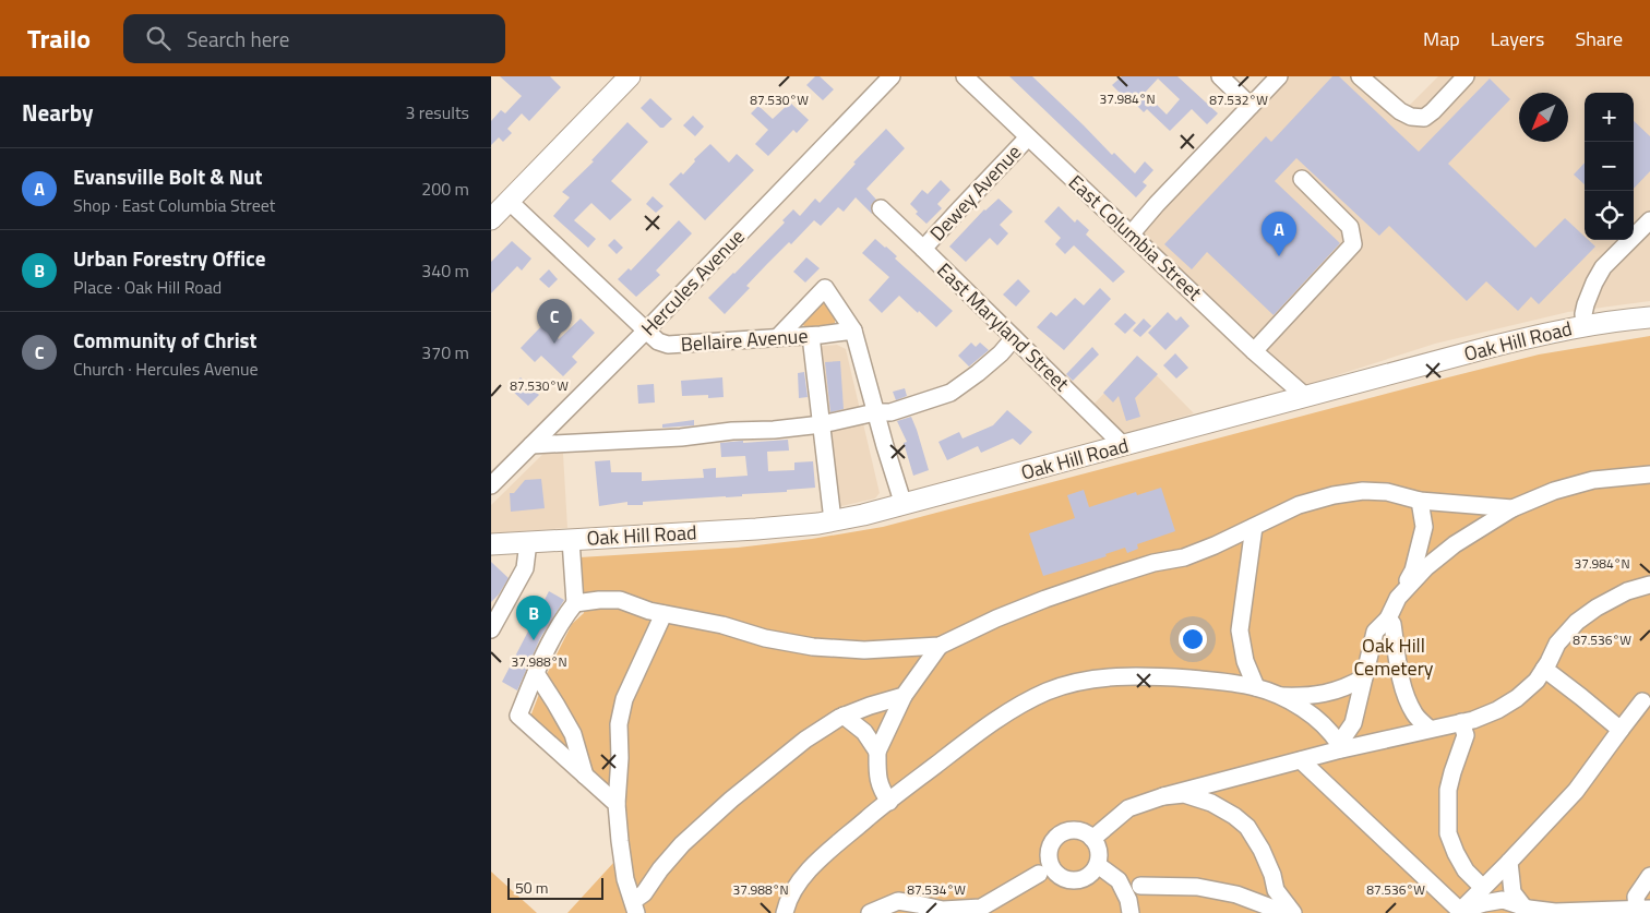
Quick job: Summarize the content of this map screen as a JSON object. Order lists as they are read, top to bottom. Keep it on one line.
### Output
{"streets":{"main road":["Oak Hill Road"],"street":["Dewey Avenue","East Columbia Street","Hercules Avenue","East Maryland Street","Bellaire Avenue"]},"crossings":[["Dewey Avenue","East Columbia Street"],["Dewey Avenue","East Maryland Street"],["East Columbia Street","Oak Hill Road"],["Hercules Avenue","Bellaire Avenue"],["East Maryland Street","Oak Hill Road"]],"parks":["Oak Hill Cemetery"],"scale_bar":"50 m","north":"bottom left","page":{"header":"Trailo","search":"Search here","nav":["Map","Layers","Share"],"heading":["Nearby","3 results"],"map_buttons":["+","−"],"list":[{"mark":"A","name":"Evansville Bolt & Nut","note":"Shop · East Columbia Street","value":"200 m"},{"mark":"B","name":"Urban Forestry Office","note":"Place · Oak Hill Road","value":"340 m"},{"mark":"C","name":"Community of Christ","note":"Church · Hercules Avenue","value":"370 m"}],"pins":["A","C","B"],"scale":"50 m"},"coordinates":["37.984°N","87.532°W","87.530°W","87.536°W","37.988°N","87.534°W"]}
